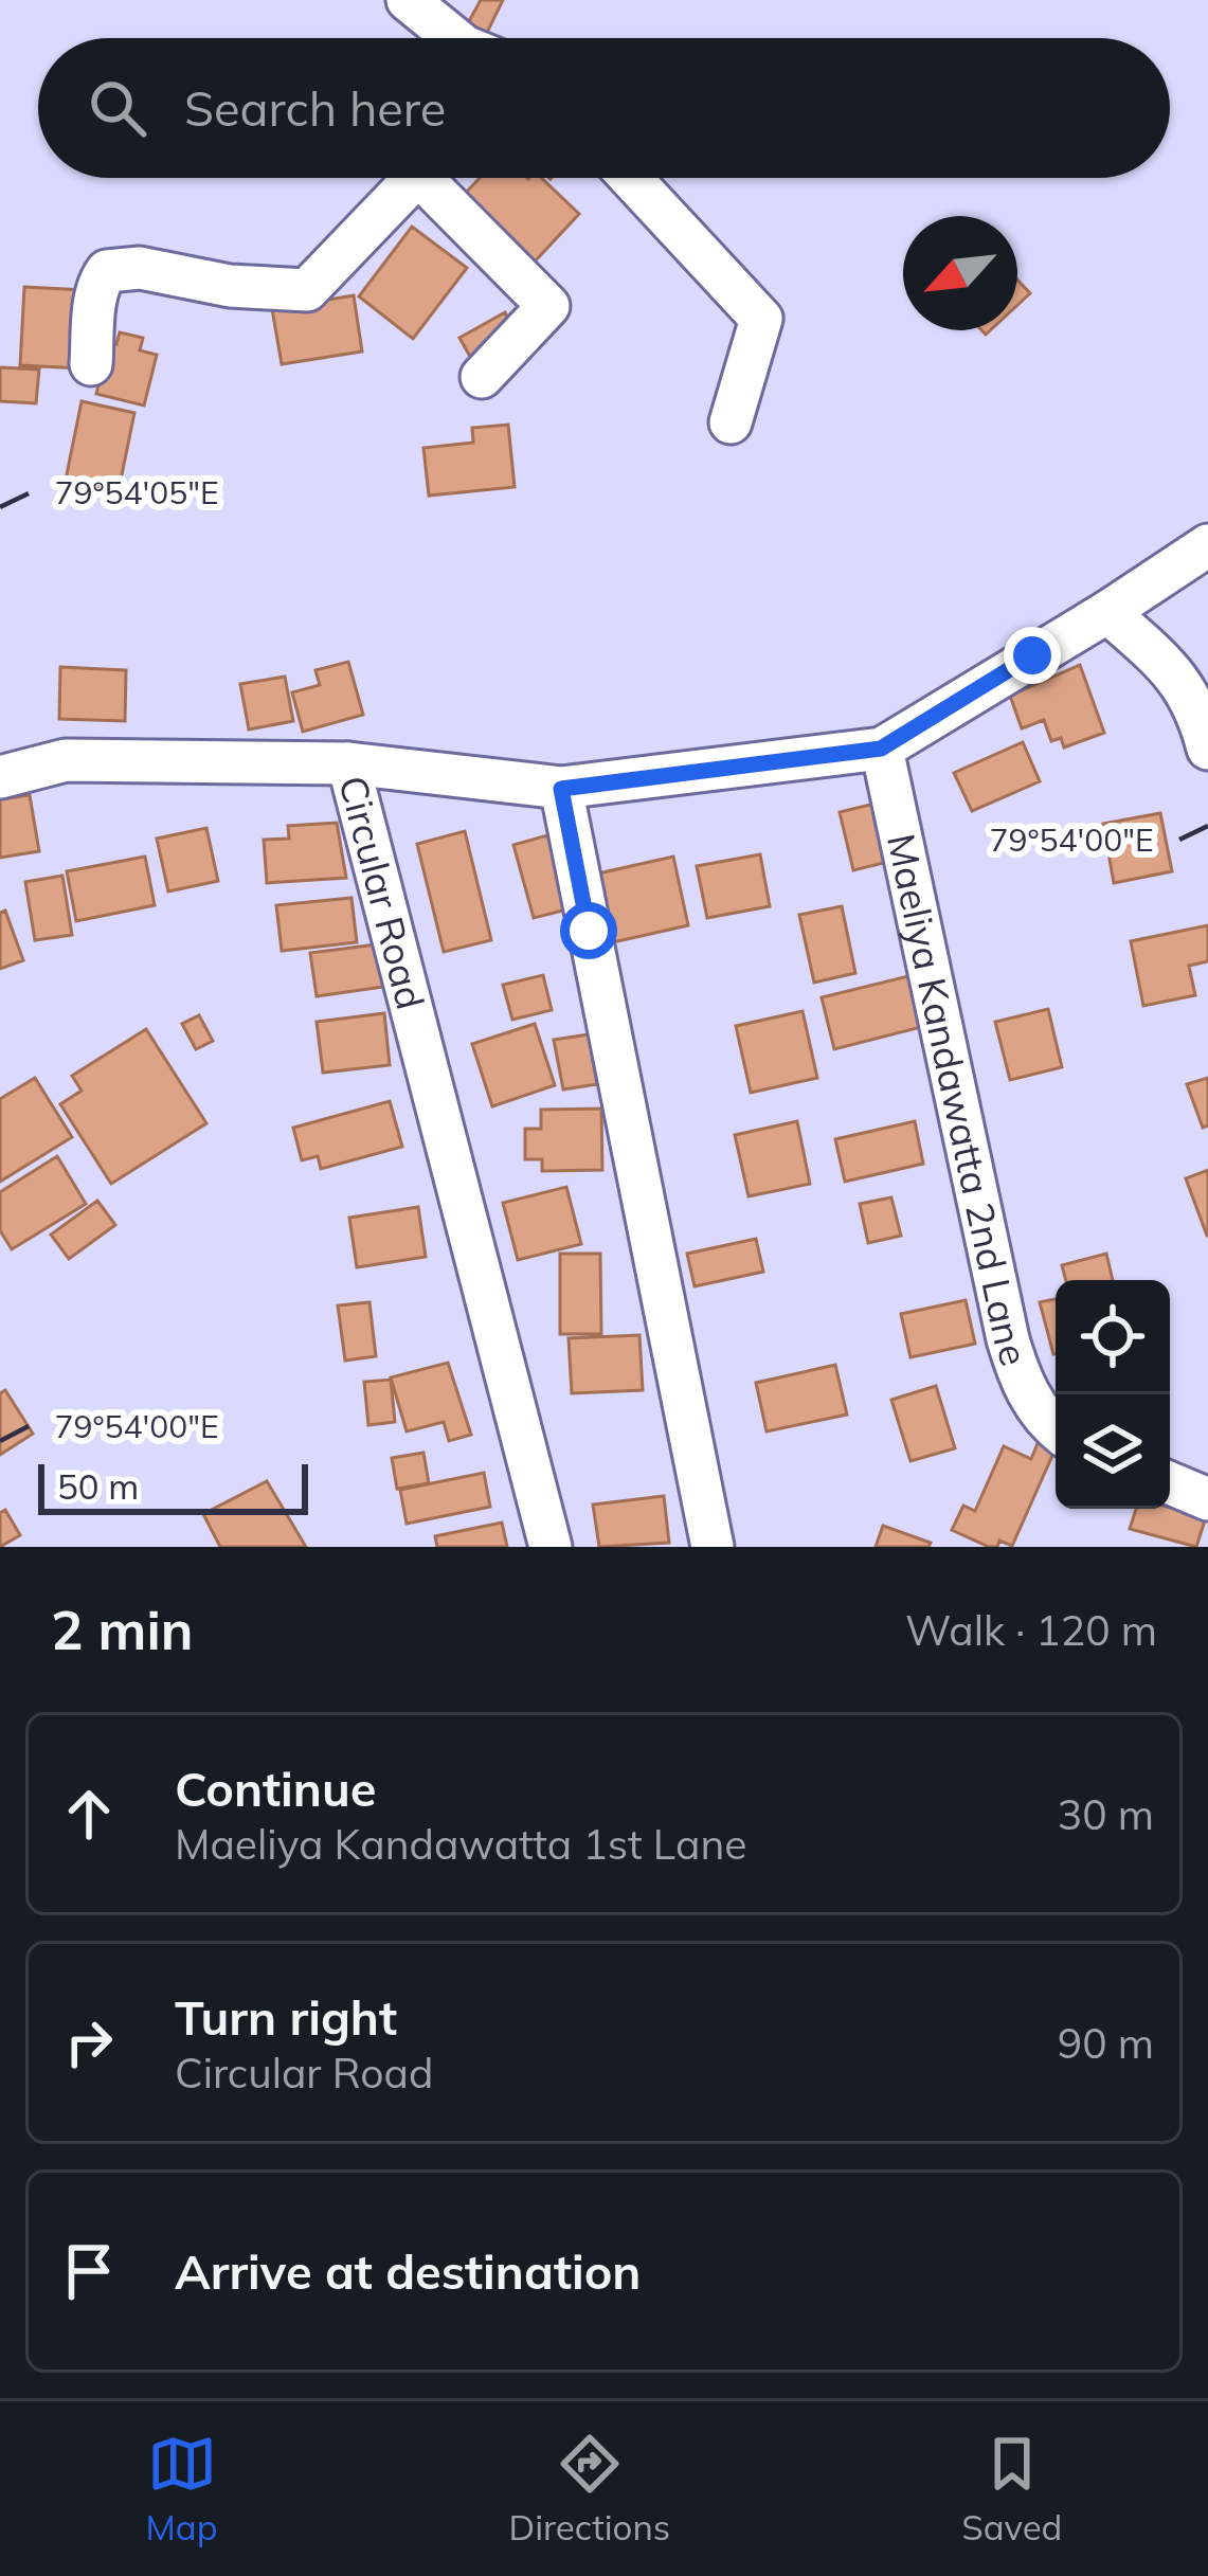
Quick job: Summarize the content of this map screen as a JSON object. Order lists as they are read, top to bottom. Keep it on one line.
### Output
{"streets":{"street":["Circular Road","Maeliya Kandawatta 2nd Lane"]},"crossings":[["Circular Road","Maeliya Kandawatta 2nd Lane"]],"scale_bar":"50 m","north":"bottom left","page":{"search":"Search here","scale":"50 m","heading":["2 min","Walk · 120 m"],"list":[["Continue","Maeliya Kandawatta 1st Lane","30 m"],["Turn right","Circular Road","90 m"],"Arrive at destination"],"nav":["Map","Directions","Saved"]},"coordinates":["79°54'05\"E","79°54'00\"E"]}
